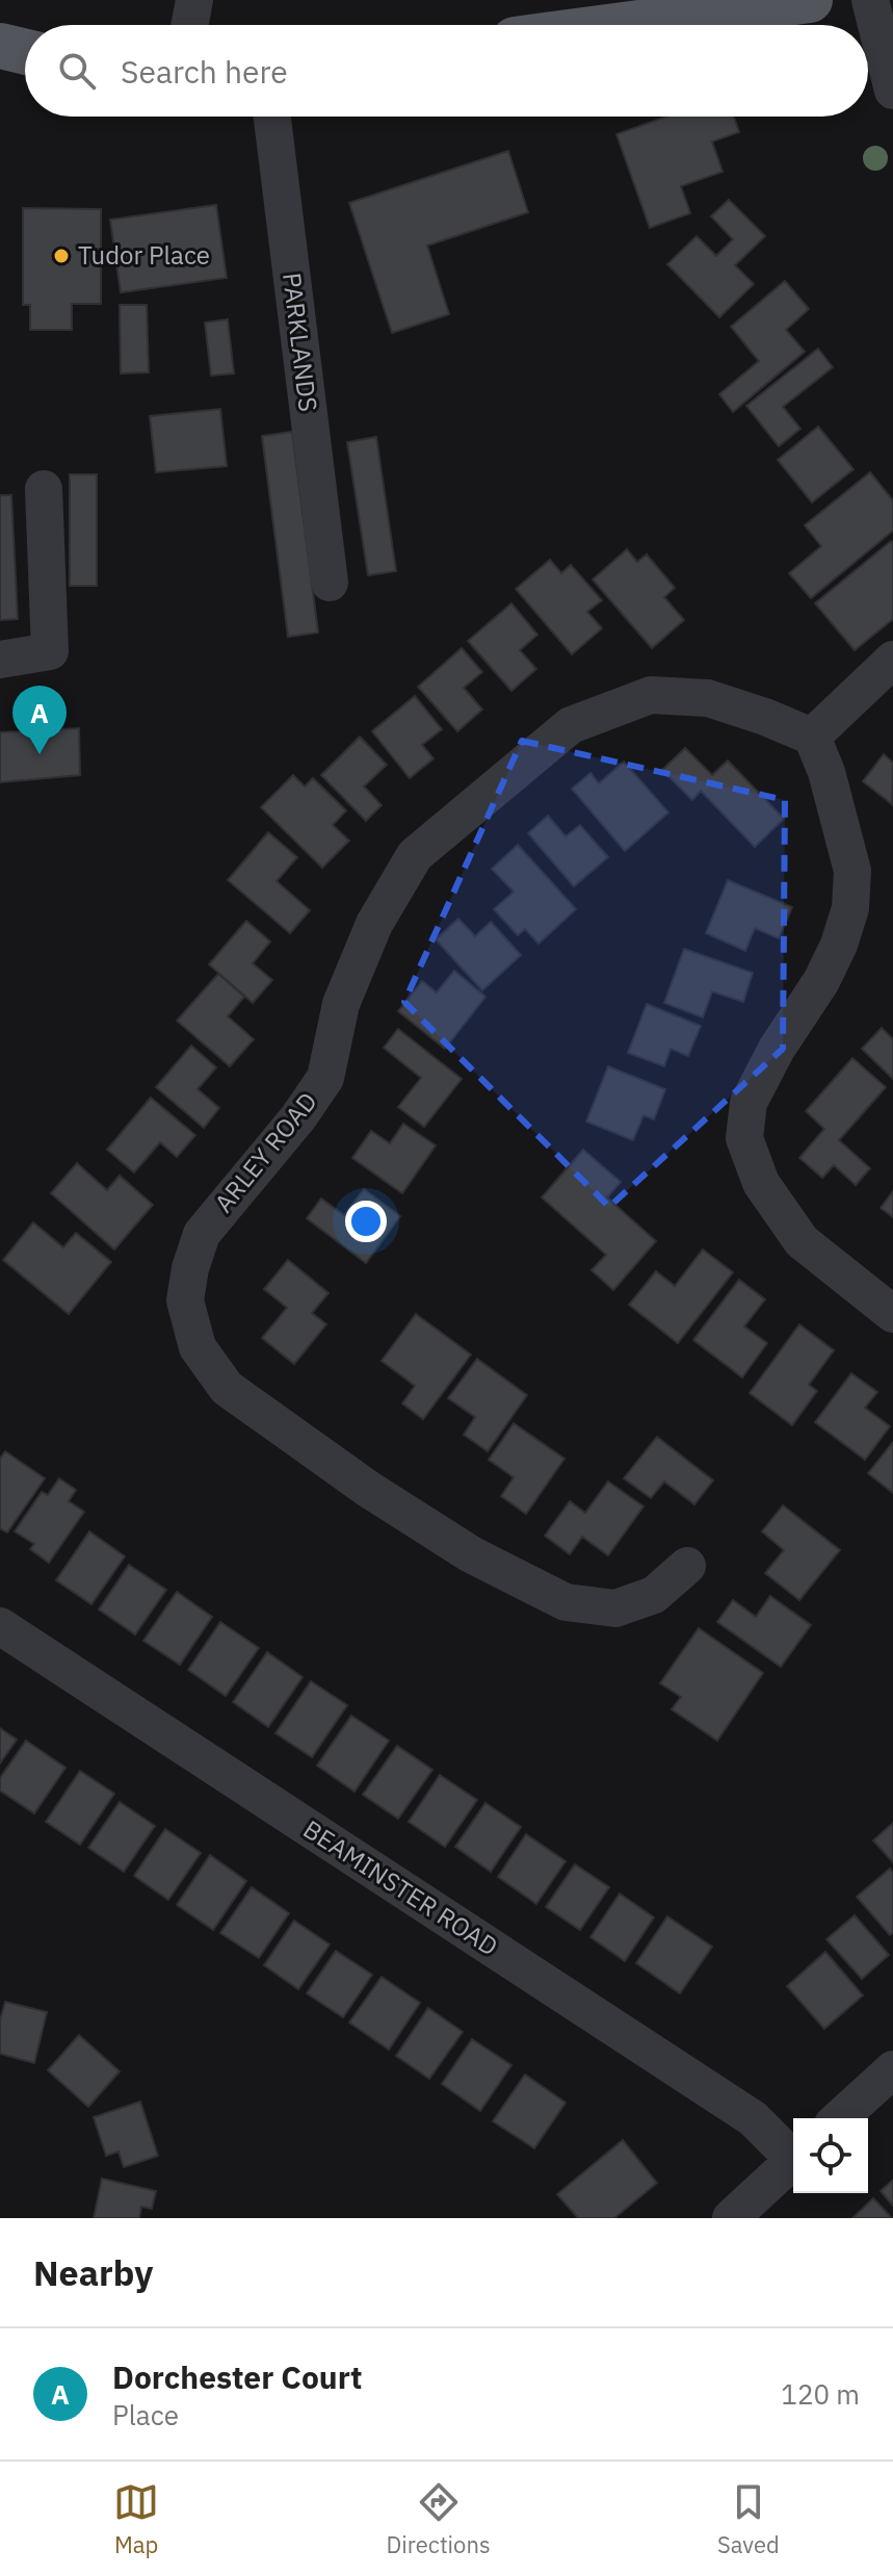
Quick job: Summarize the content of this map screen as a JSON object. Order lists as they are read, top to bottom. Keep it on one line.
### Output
{"streets":{"street":["PARKLANDS","ARLEY ROAD","BEAMINSTER ROAD"]},"places":["Tudor Place"],"page":{"search":"Search here","pins":"A","heading":"Nearby","list":[{"mark":"A","name":"Dorchester Court","note":"Place","value":"120 m"}],"nav":["Map","Directions","Saved"]}}
